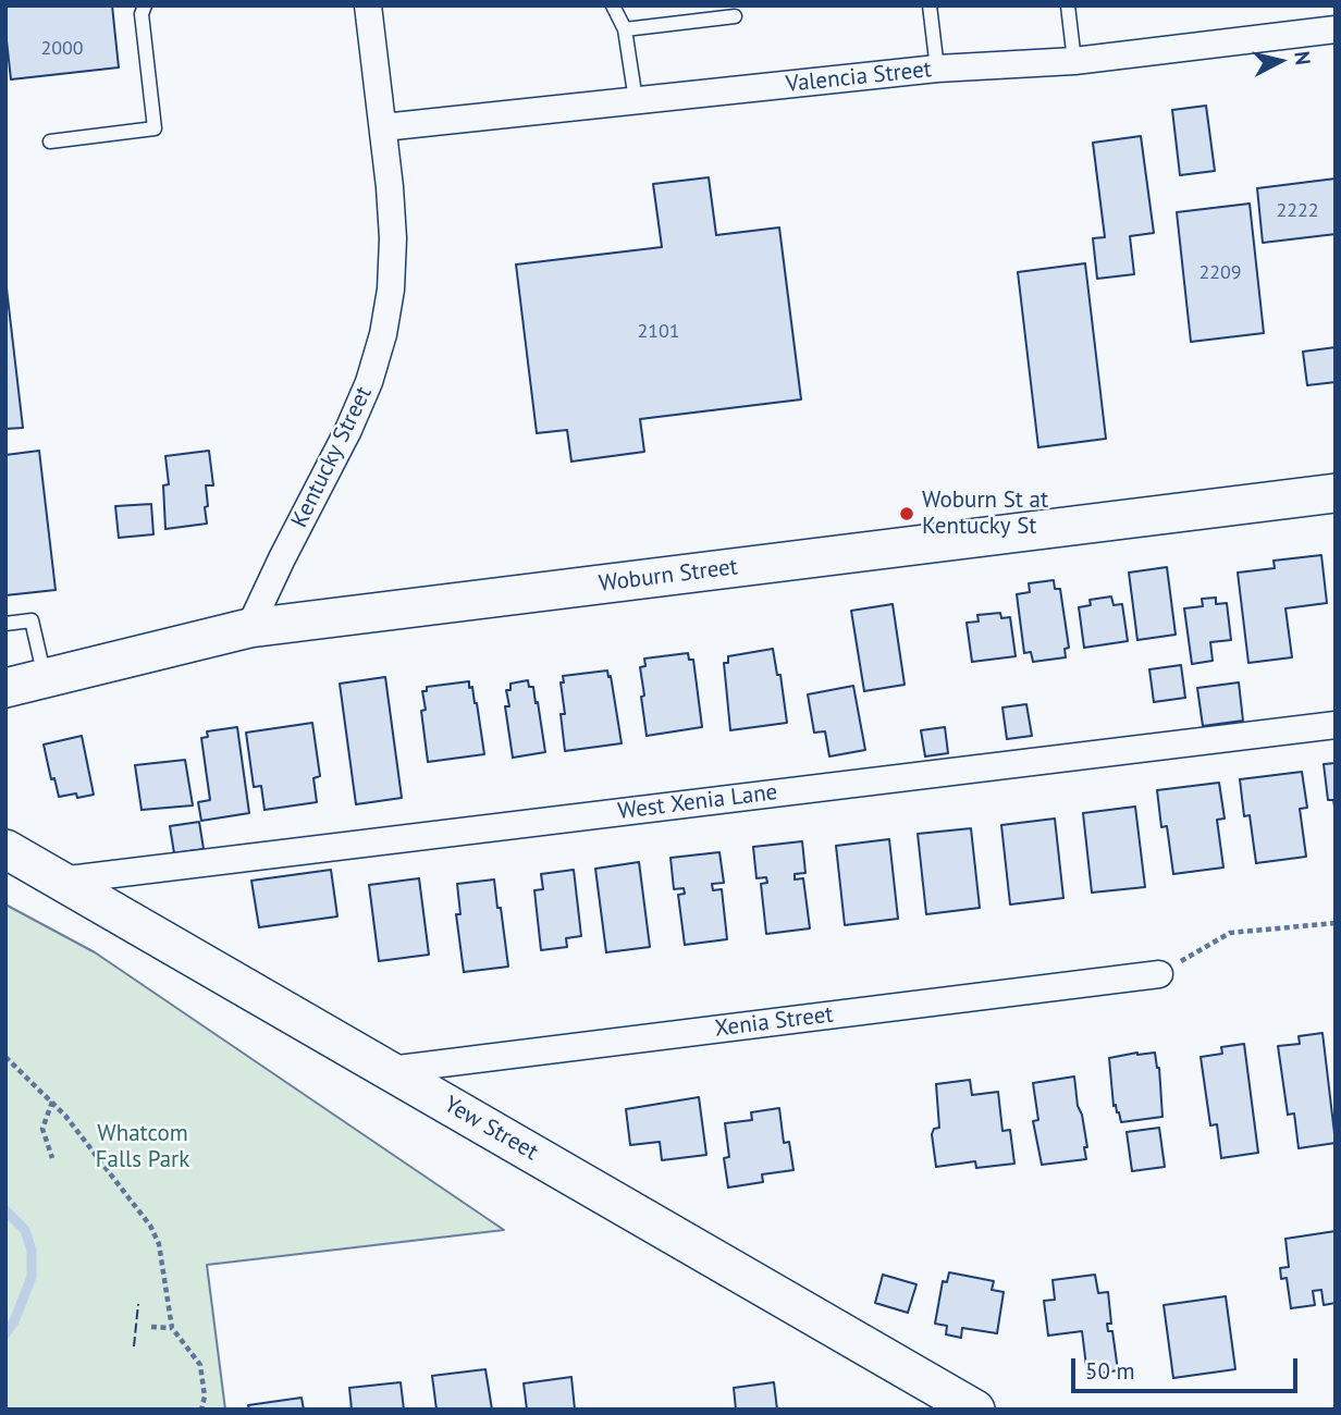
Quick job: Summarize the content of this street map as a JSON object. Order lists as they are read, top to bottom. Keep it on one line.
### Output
{"streets":{"main road":["Woburn Street","Yew Street"],"street":["Valencia Street","Kentucky Street","West Xenia Lane","Xenia Street"]},"crossings":[["Valencia Street","Kentucky Street"],["Kentucky Street","Woburn Street"],["West Xenia Lane","Yew Street"],["Xenia Street","Yew Street"]],"parks":["Whatcom Falls Park"],"places":["Woburn St at Kentucky St"],"house_numbers":["2000","2222","2209","2101"],"scale_bar":"50 m","north":"right"}
